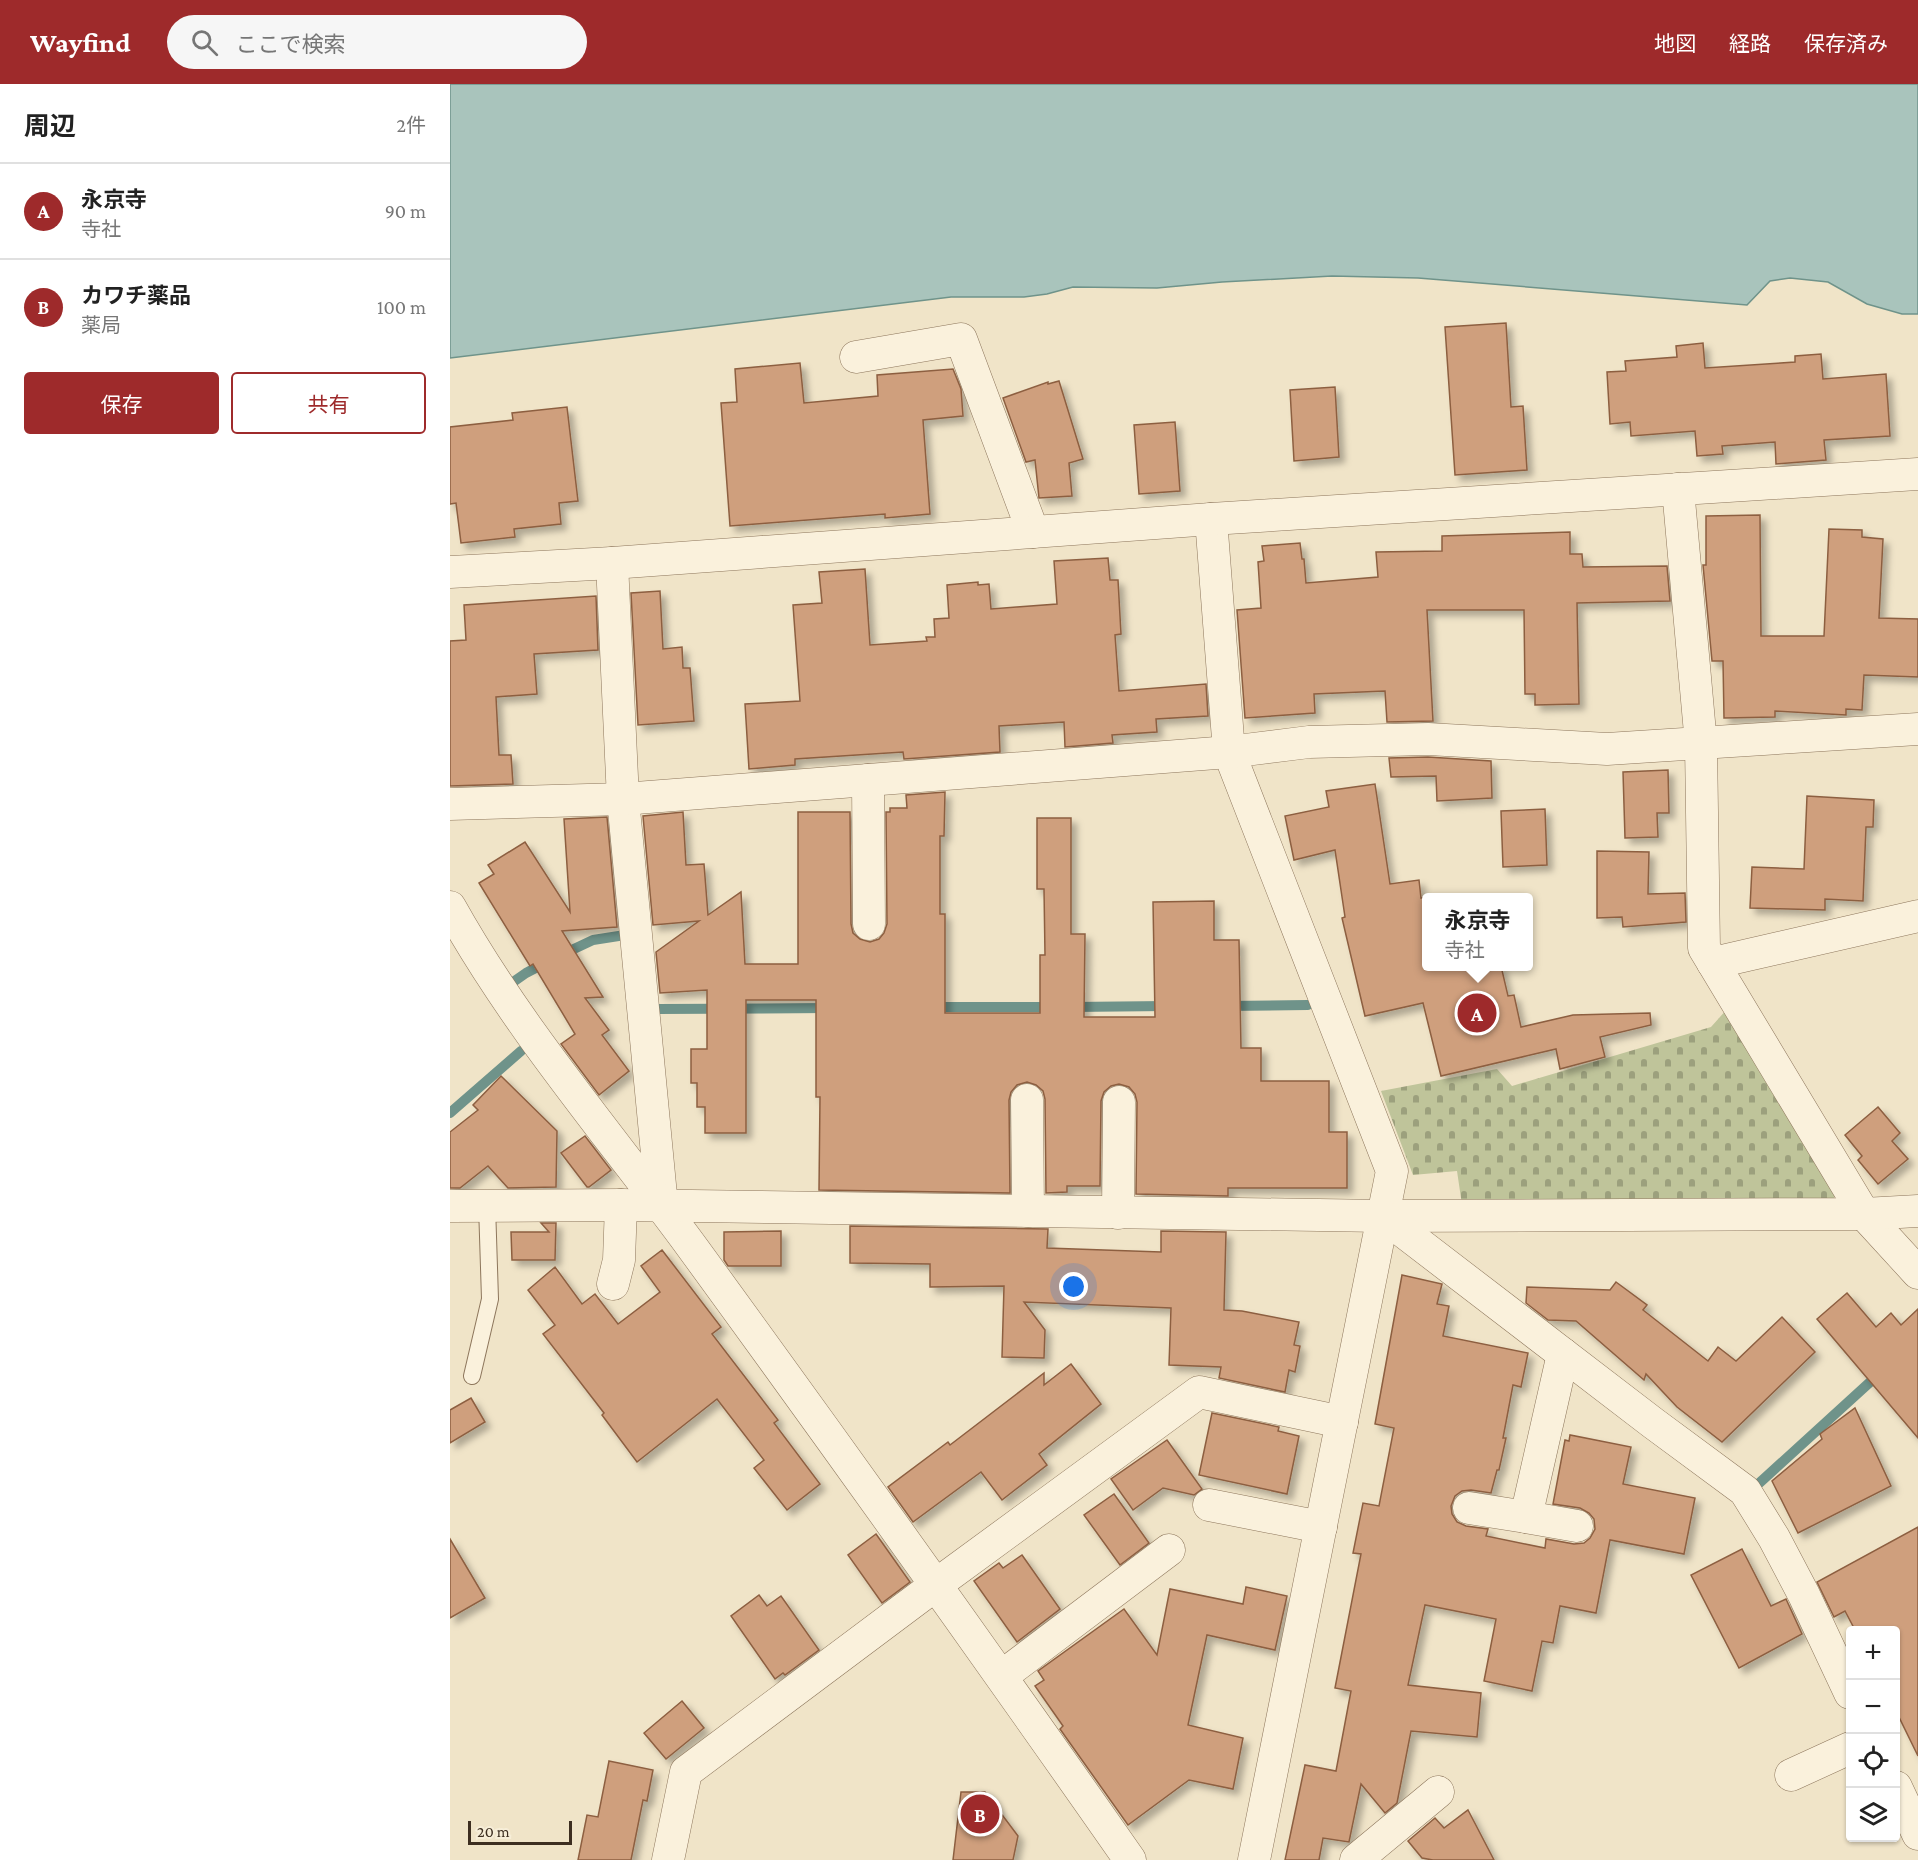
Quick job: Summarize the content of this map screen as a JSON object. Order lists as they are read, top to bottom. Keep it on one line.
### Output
{"scale_bar":"20 m","page":{"header":"Wayfind","search":"ここで検索","nav":["地図","経路","保存済み"],"heading":["周辺","2件"],"list":[{"mark":"A","name":"永京寺","note":"寺社","value":"90 m"},{"mark":"B","name":"カワチ薬品","note":"薬局","value":"100 m"}],"buttons":["保存","共有"],"popup":["永京寺","寺社"],"pins":["A","B"],"map_buttons":["+","−"],"scale":"20 m"}}
